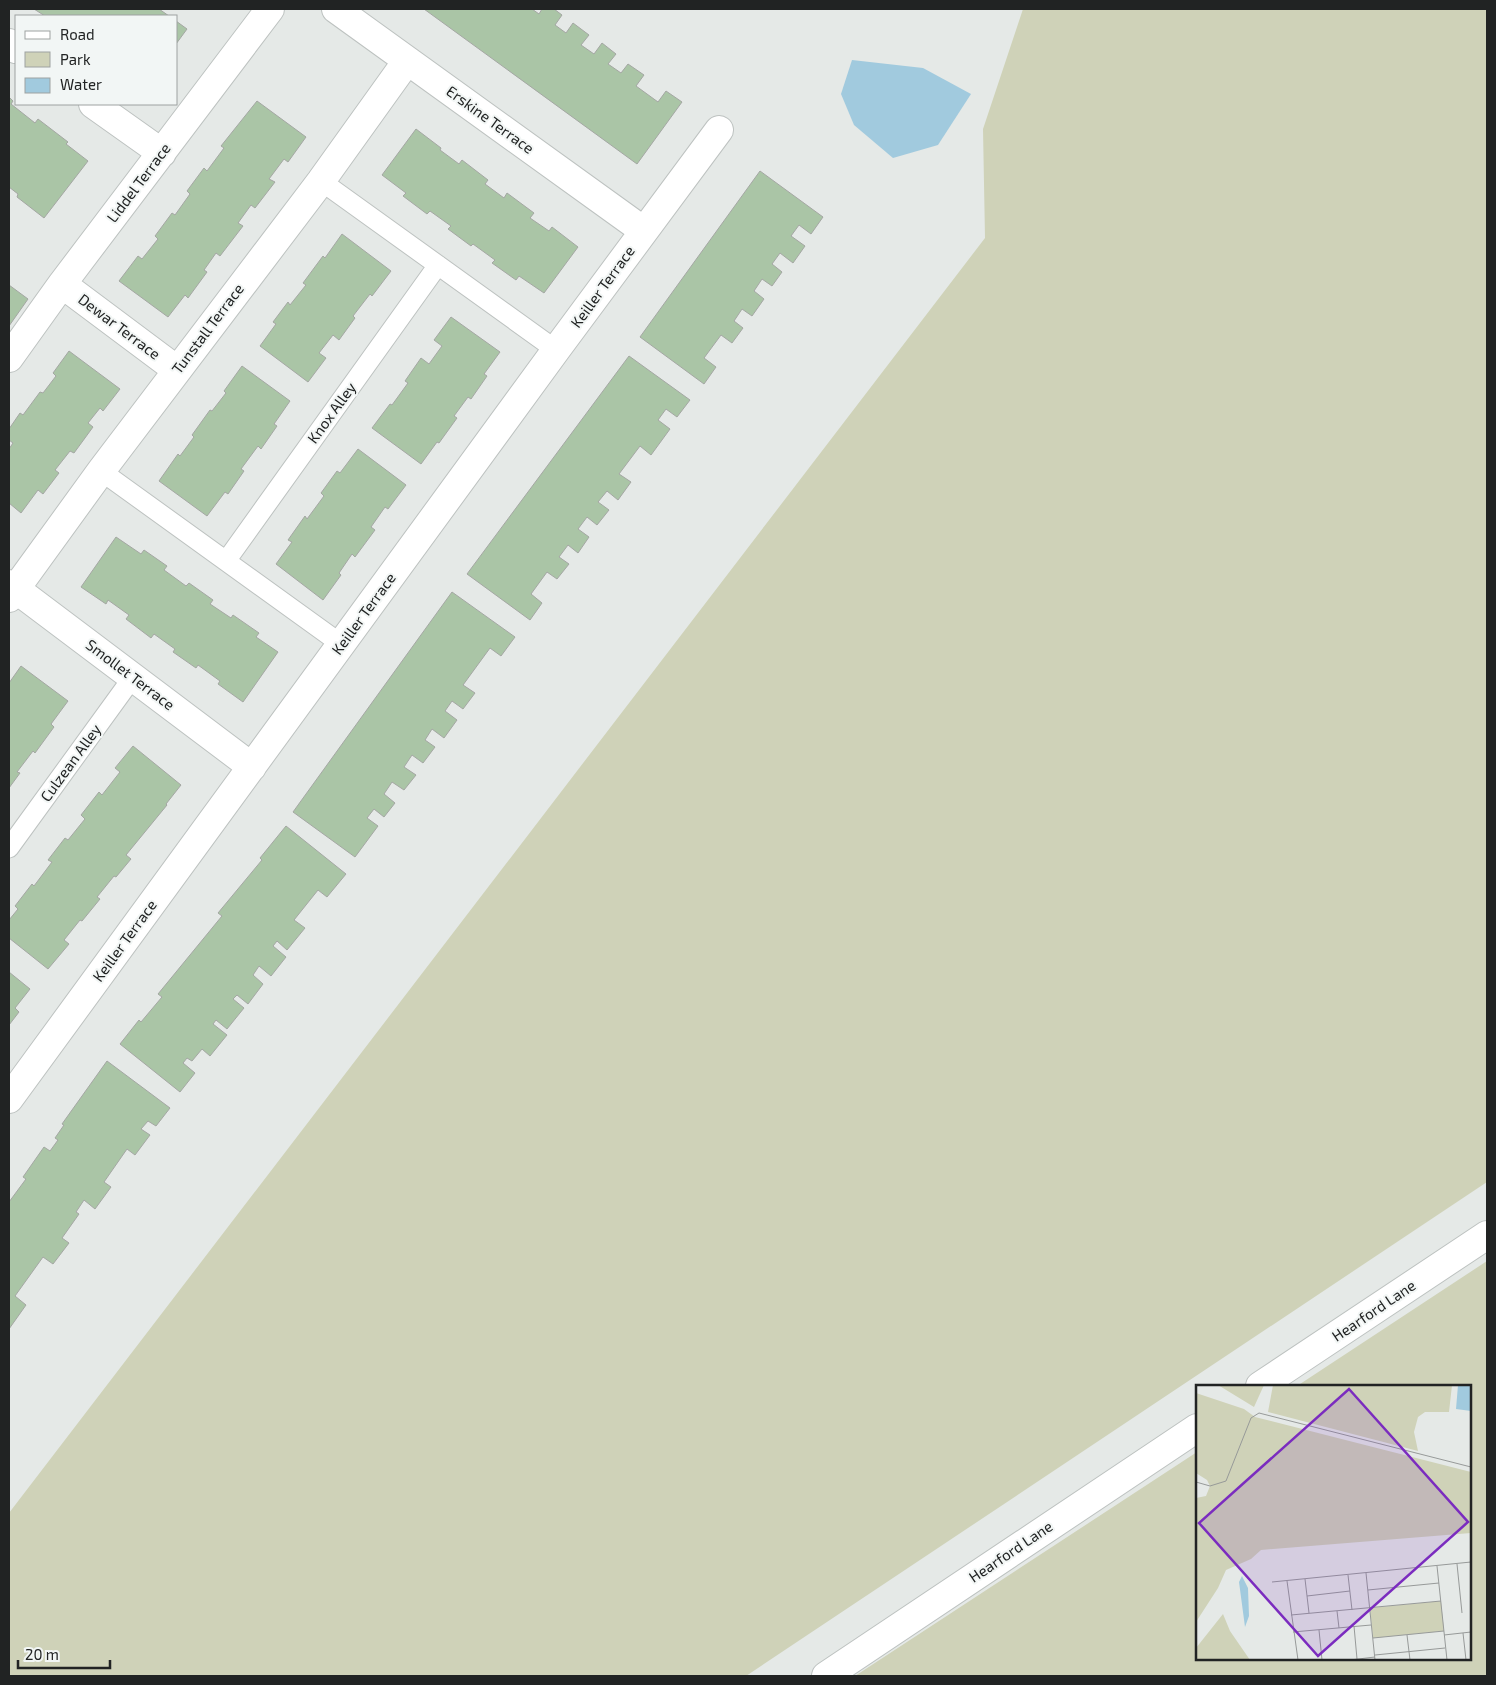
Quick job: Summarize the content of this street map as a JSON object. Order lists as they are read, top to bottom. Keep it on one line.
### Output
{"streets":{"street":["Erskine Terrace","Liddel Terrace","Keiller Terrace","Dewar Terrace","Tunstall Terrace","Smollet Terrace","Hearford Lane"],"lane":["Knox Alley","Culzean Alley"]},"crossings":[["Erskine Terrace","Keiller Terrace"],["Erskine Terrace","Tunstall Terrace"],["Liddel Terrace","Dewar Terrace"],["Keiller Terrace","Smollet Terrace"],["Dewar Terrace","Tunstall Terrace"],["Tunstall Terrace","Smollet Terrace"],["Smollet Terrace","Culzean Alley"]],"legend":["Road","Park","Water"],"scale_bar":"20 m"}
